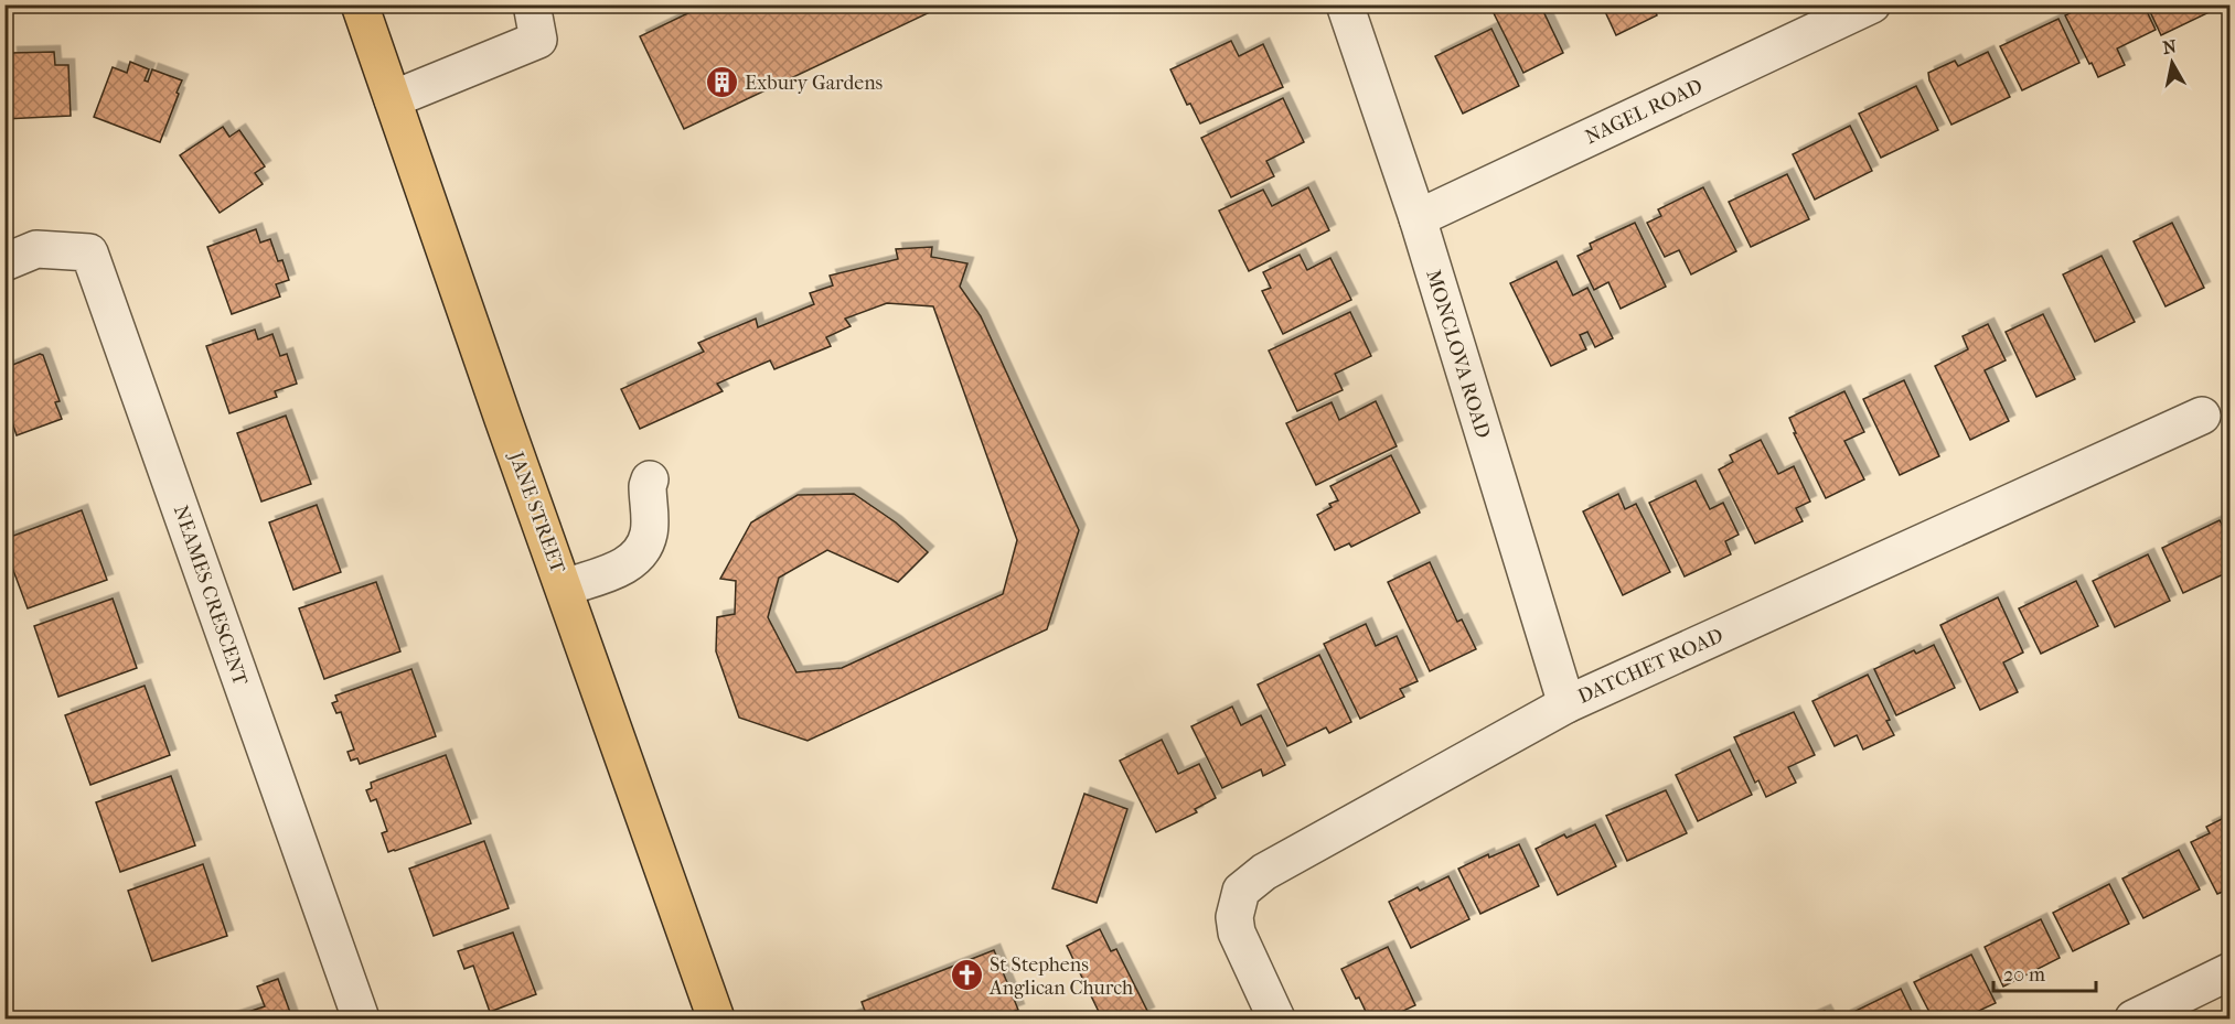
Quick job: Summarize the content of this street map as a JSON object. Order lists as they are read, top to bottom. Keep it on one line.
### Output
{"streets":{"main road":["JANE STREET"],"street":["NAGEL ROAD","MONCLOVA ROAD","NEAMES CRESCENT","DATCHET ROAD"]},"crossings":[["NAGEL ROAD","MONCLOVA ROAD"],["MONCLOVA ROAD","DATCHET ROAD"]],"places":{"building":["Exbury Gardens"],"church":["St Stephens Anglican Church"]},"scale_bar":"20 m","north":"top"}
